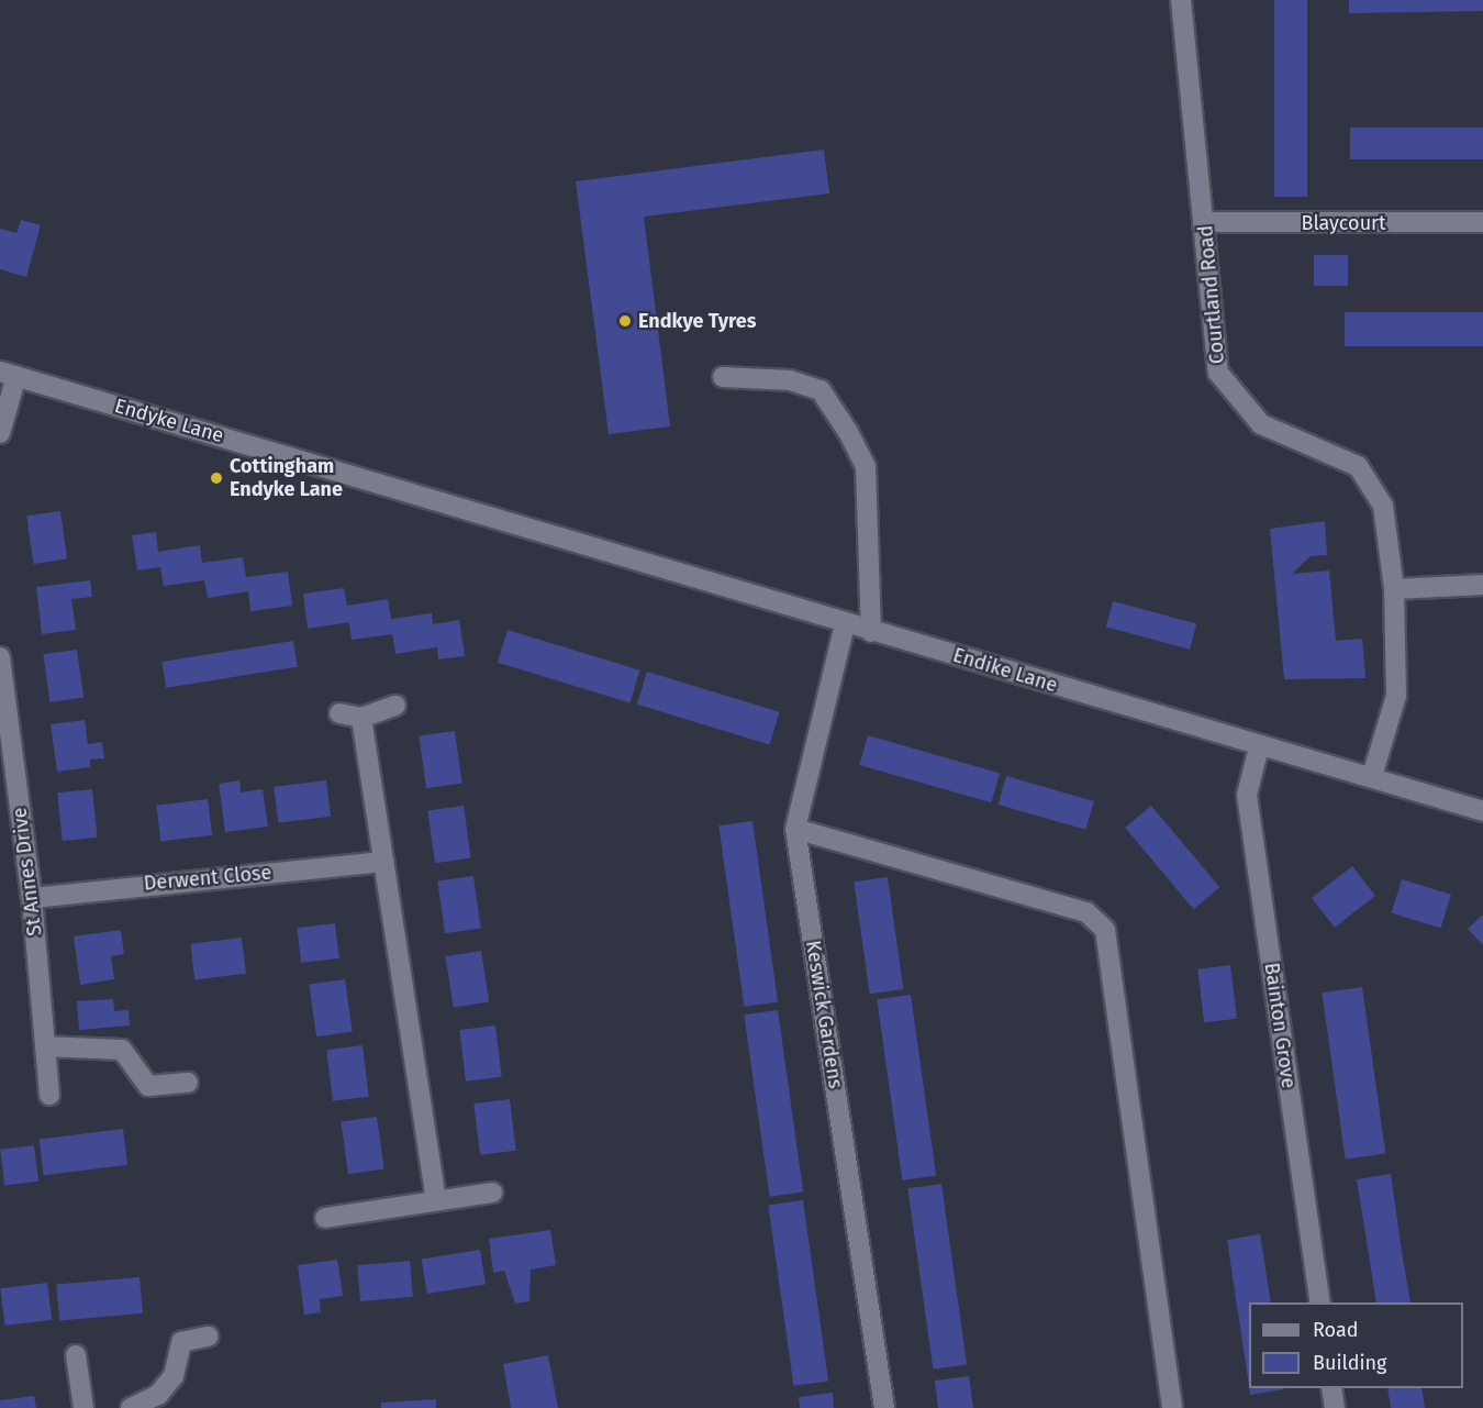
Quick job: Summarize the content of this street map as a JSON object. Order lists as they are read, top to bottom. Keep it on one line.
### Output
{"streets":{"street":["Blaycourt","Courtland Road","Endyke Lane","Endike Lane","St Annes Drive","Derwent Close","Keswick Gardens","Bainton Grove"]},"crossings":[["Blaycourt","Courtland Road"],["Courtland Road","Endike Lane"],["Endyke Lane","Endike Lane"],["Endike Lane","Keswick Gardens"],["Endike Lane","Bainton Grove"],["St Annes Drive","Derwent Close"]],"places":["Endkye Tyres","Cottingham Endyke Lane"],"legend":["Road","Building"]}
